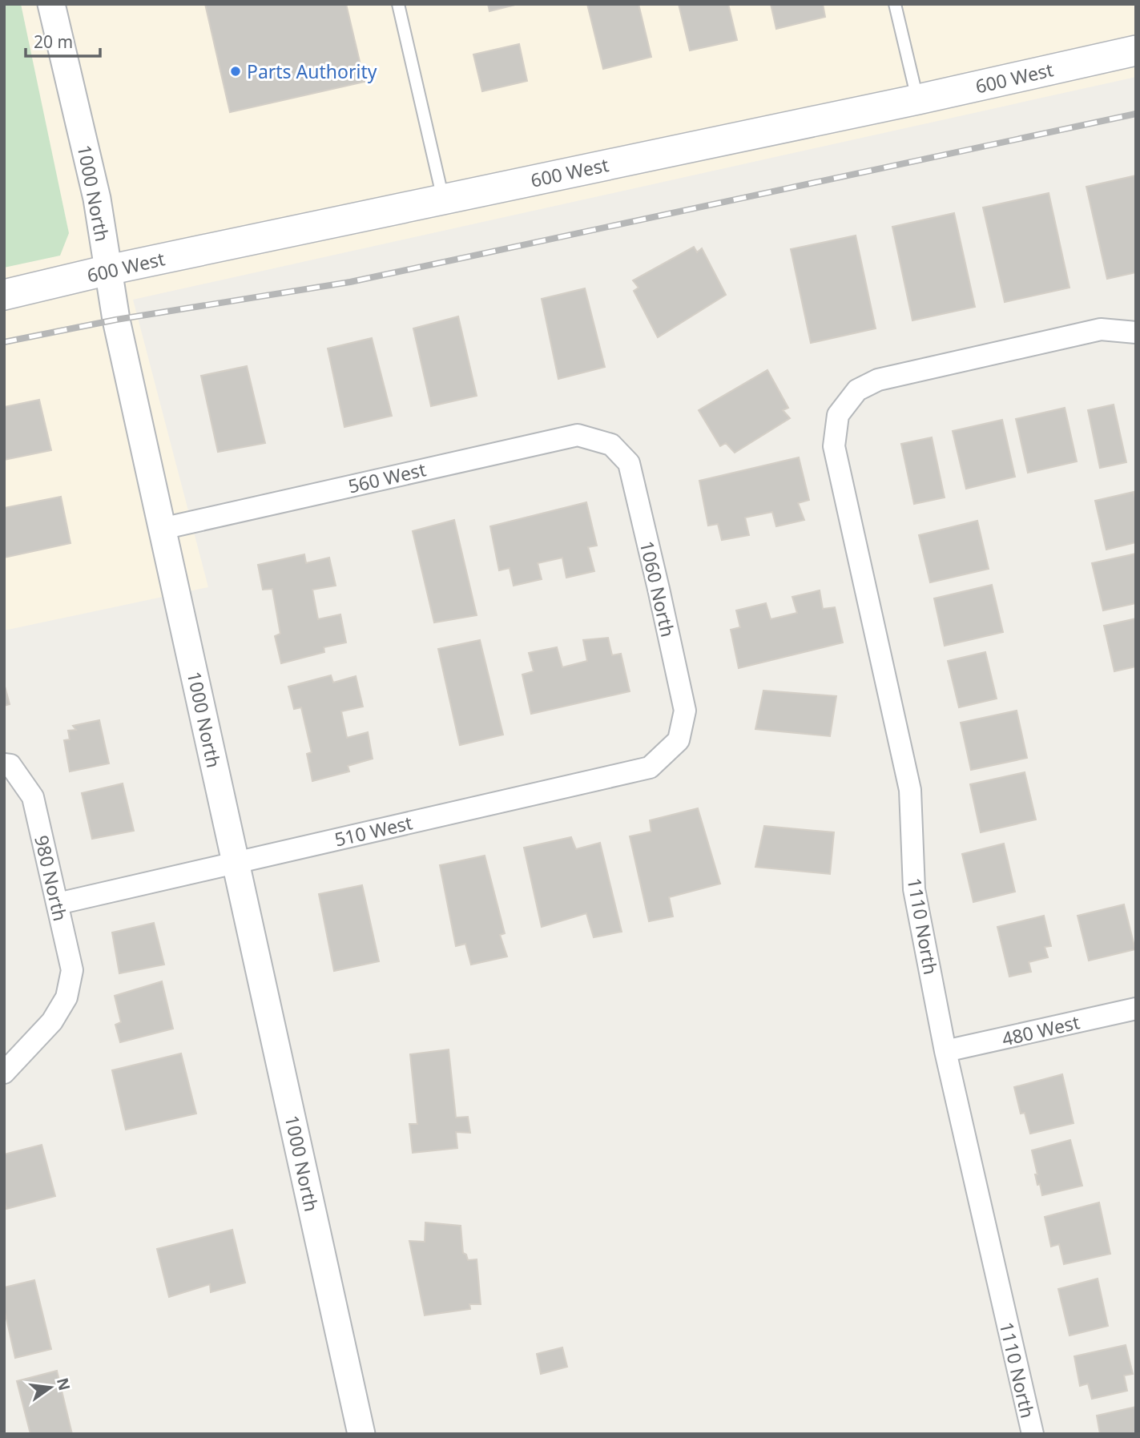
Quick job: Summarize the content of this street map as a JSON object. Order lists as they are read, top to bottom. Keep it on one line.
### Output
{"streets":{"main road":["600 West"],"street":["1000 North","560 West","1060 North","510 West","980 North","1110 North","480 West"]},"crossings":[["600 West","1000 North"],["1000 North","560 West"],["1000 North","510 West"],["560 West","1060 North"],["1060 North","510 West"],["510 West","980 North"],["1110 North","480 West"]],"places":["Parts Authority"],"scale_bar":"20 m","north":"right"}
